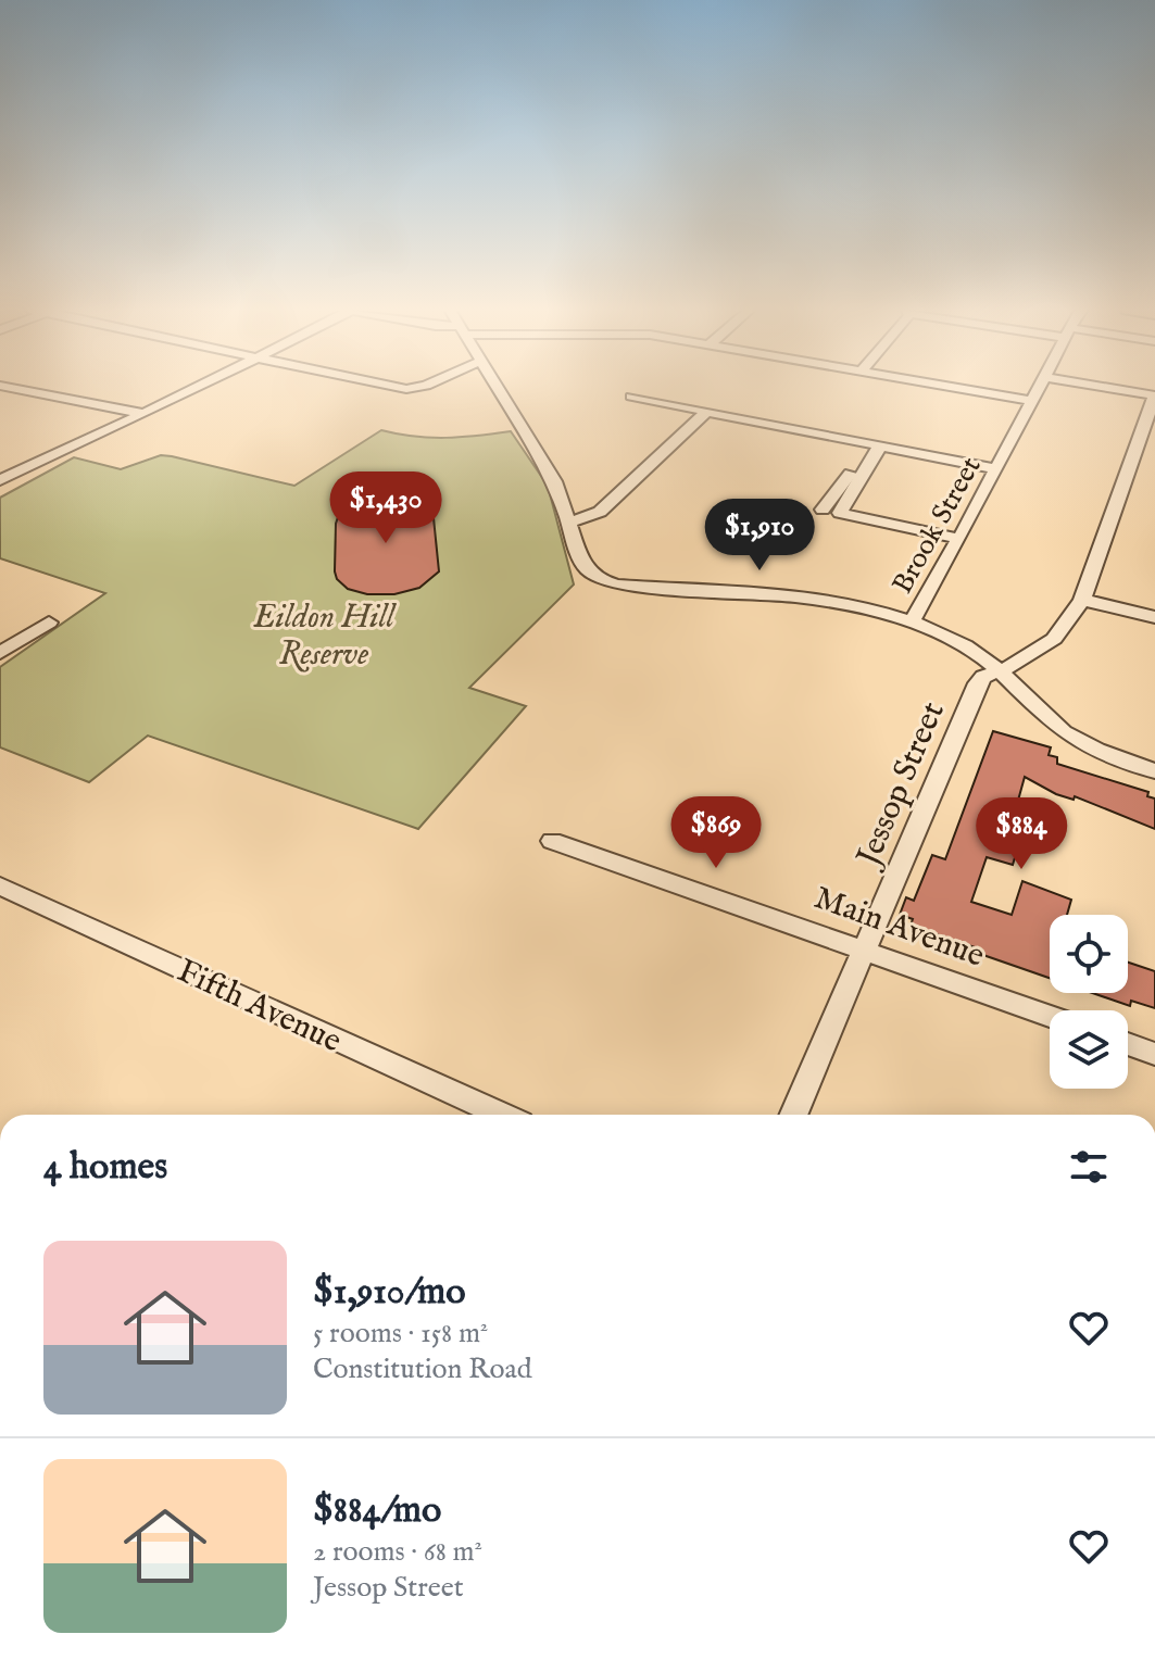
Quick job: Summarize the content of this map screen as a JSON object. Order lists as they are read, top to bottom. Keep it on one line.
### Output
{"streets":{"street":["Brook Street","Jessop Street","Main Avenue","Fifth Avenue"]},"crossings":[["Jessop Street","Main Avenue"]],"parks":["Eildon Hill Reserve"],"page":{"price":["$1,430","$1,910","$869","$884"],"heading":"4 homes","list":[{"name":"$1,910/mo","note":"5 rooms · 158 m² · Constitution Road"},{"name":"$884/mo","note":"2 rooms · 68 m² · Jessop Street"}]}}
